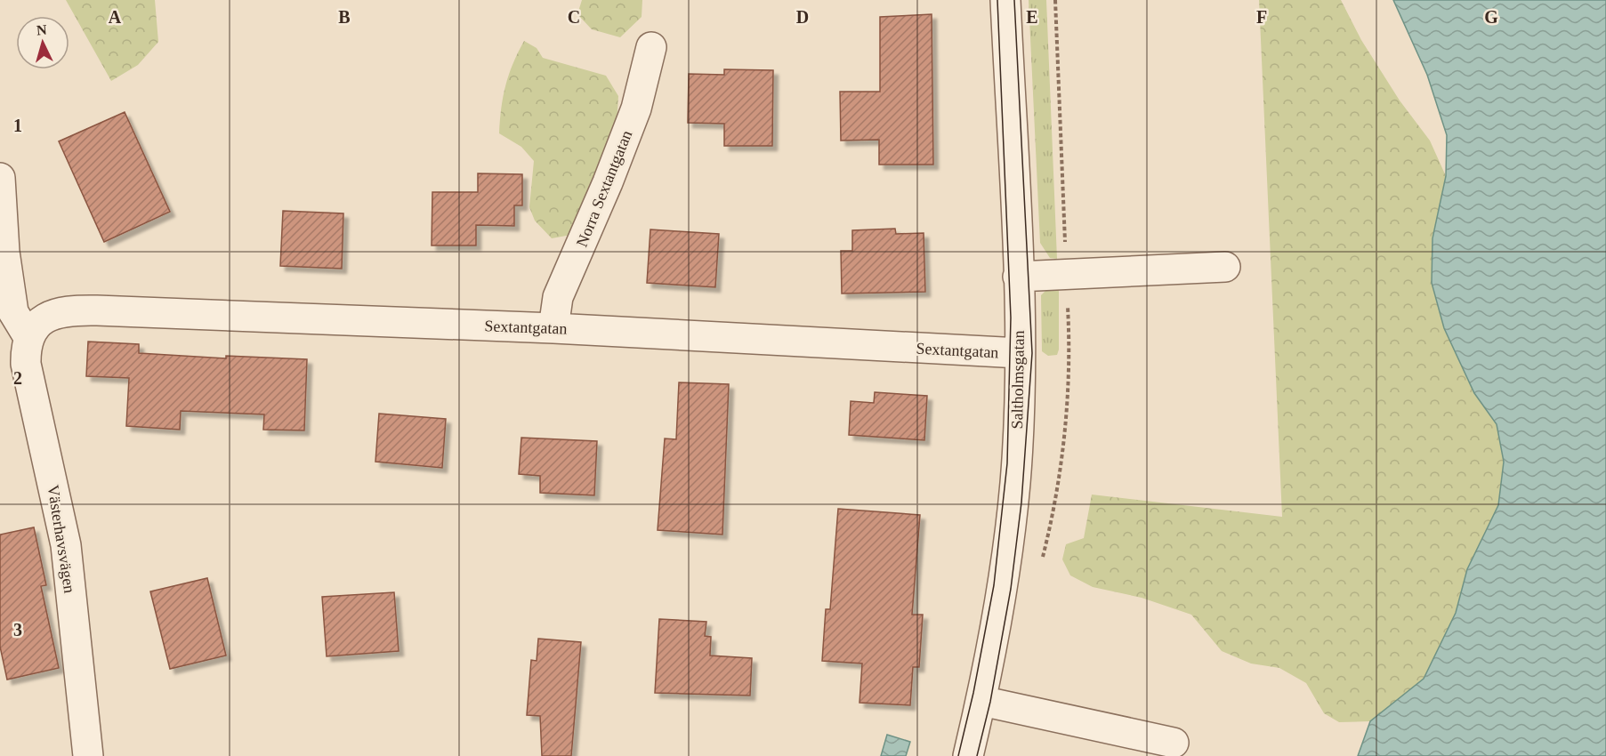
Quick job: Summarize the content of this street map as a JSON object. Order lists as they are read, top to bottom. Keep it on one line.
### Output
{"streets":{"street":["Norra Sextantgatan","Sextantgatan","Saltholmsgatan","Västerhavsvägen"]},"crossings":[["Norra Sextantgatan","Sextantgatan"],["Sextantgatan","Saltholmsgatan"],["Sextantgatan","Västerhavsvägen"]],"north":"top","grid":{"columns":["A","B","C","D","E","F","G"],"rows":["1","2","3"]}}
